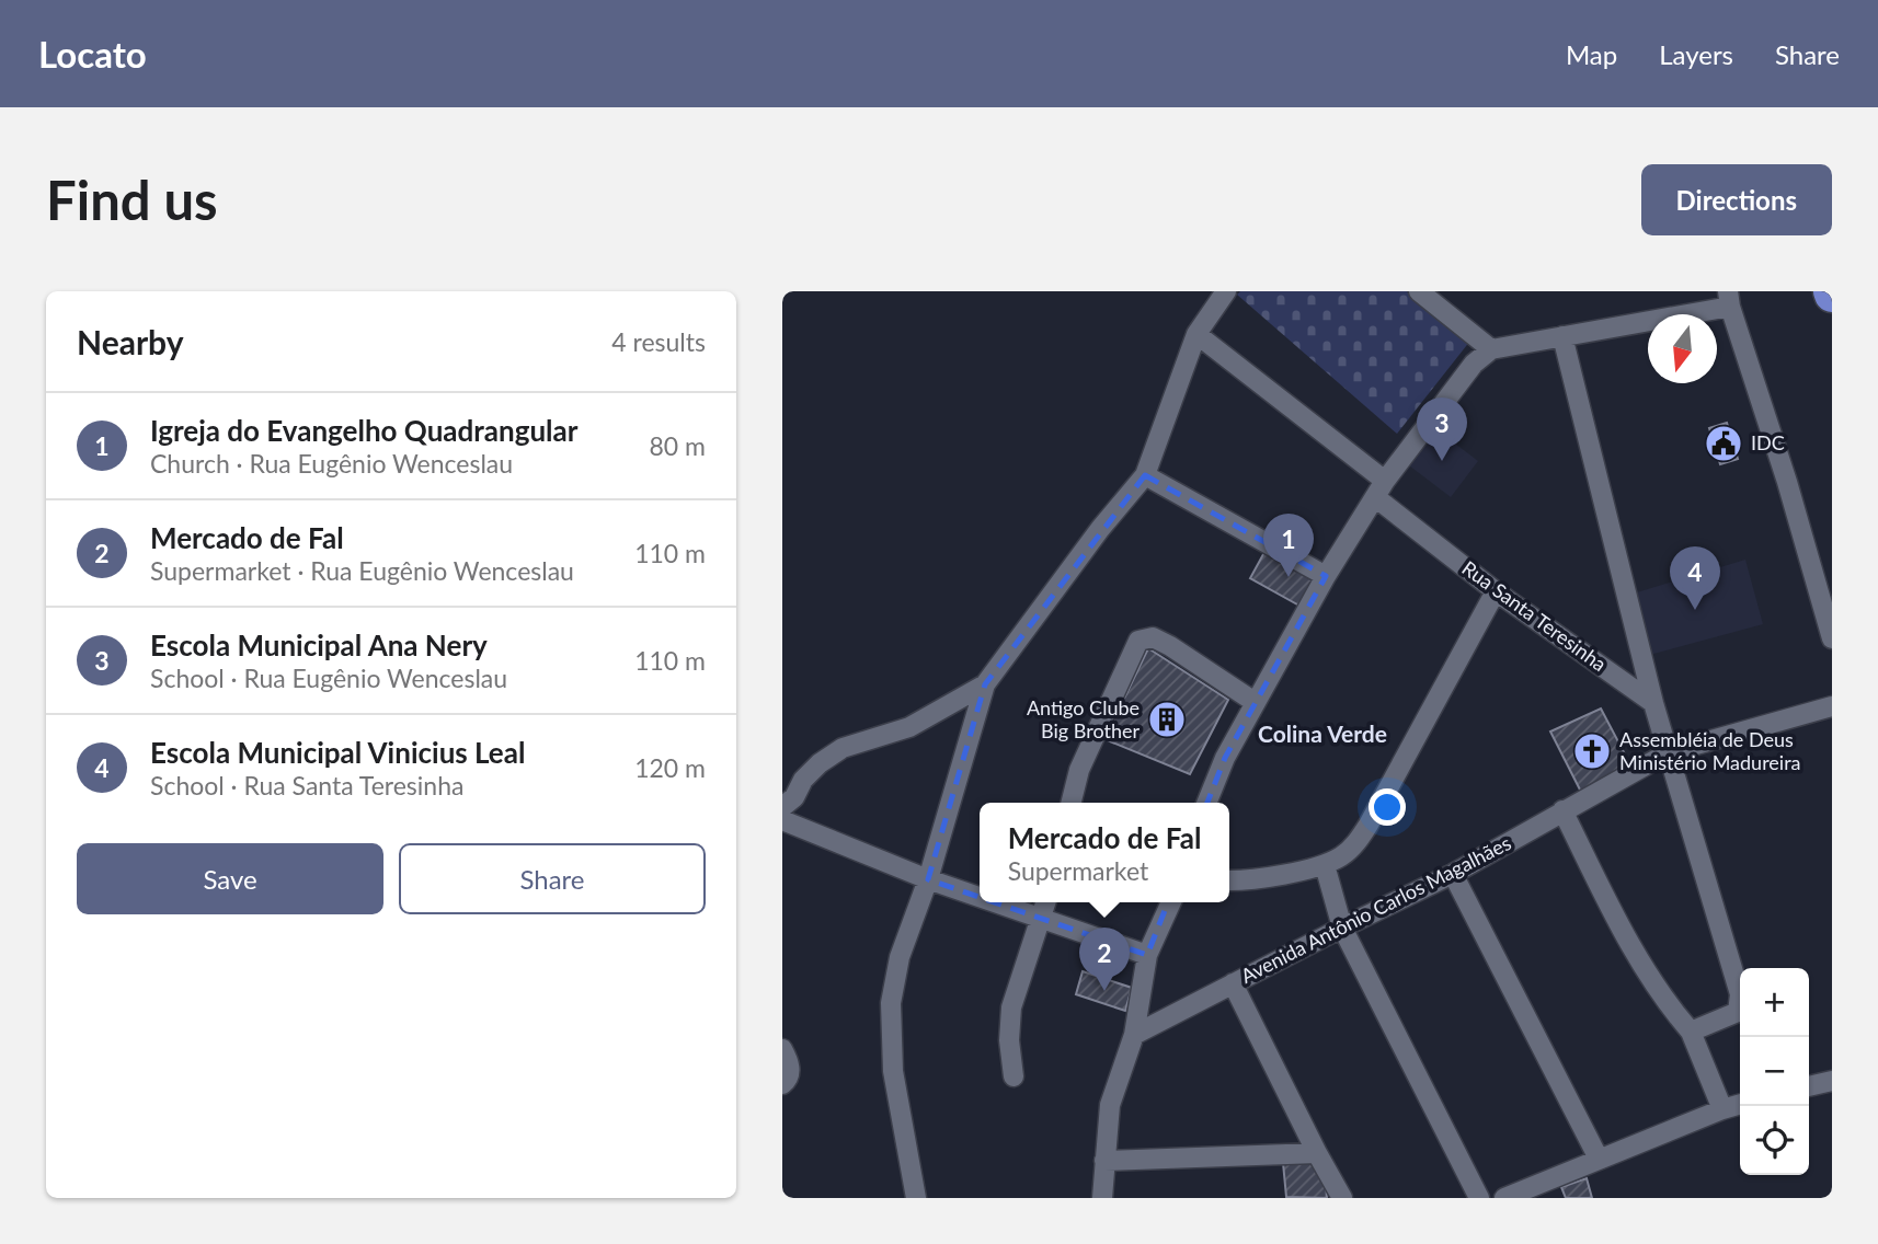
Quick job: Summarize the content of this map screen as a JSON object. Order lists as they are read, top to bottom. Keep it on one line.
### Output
{"streets":{"street":["Rua Santa Teresinha","Avenida Antônio Carlos Magalhães"]},"districts":["Colina Verde"],"places":{"public building":["IDC"],"building":["Antigo Clube Big Brother"],"church":["Assembléia de Deus Ministério Madureira"]},"north":"bottom","page":{"header":"Locato","nav":["Map","Layers","Share"],"buttons":["Directions",["Save","Share"]],"title":"Find us","heading":["Nearby","4 results"],"list":[{"mark":"1","name":"Igreja do Evangelho Quadrangular","note":"Church · Rua Eugênio Wenceslau","value":"80 m"},{"mark":"2","name":"Mercado de Fal","note":"Supermarket · Rua Eugênio Wenceslau","value":"110 m"},{"mark":"3","name":"Escola Municipal Ana Nery","note":"School · Rua Eugênio Wenceslau","value":"110 m"},{"mark":"4","name":"Escola Municipal Vinicius Leal","note":"School · Rua Santa Teresinha","value":"120 m"}],"pins":["3","1","4","2"],"popup":["Mercado de Fal","Supermarket"],"map_buttons":["+","−"]}}
